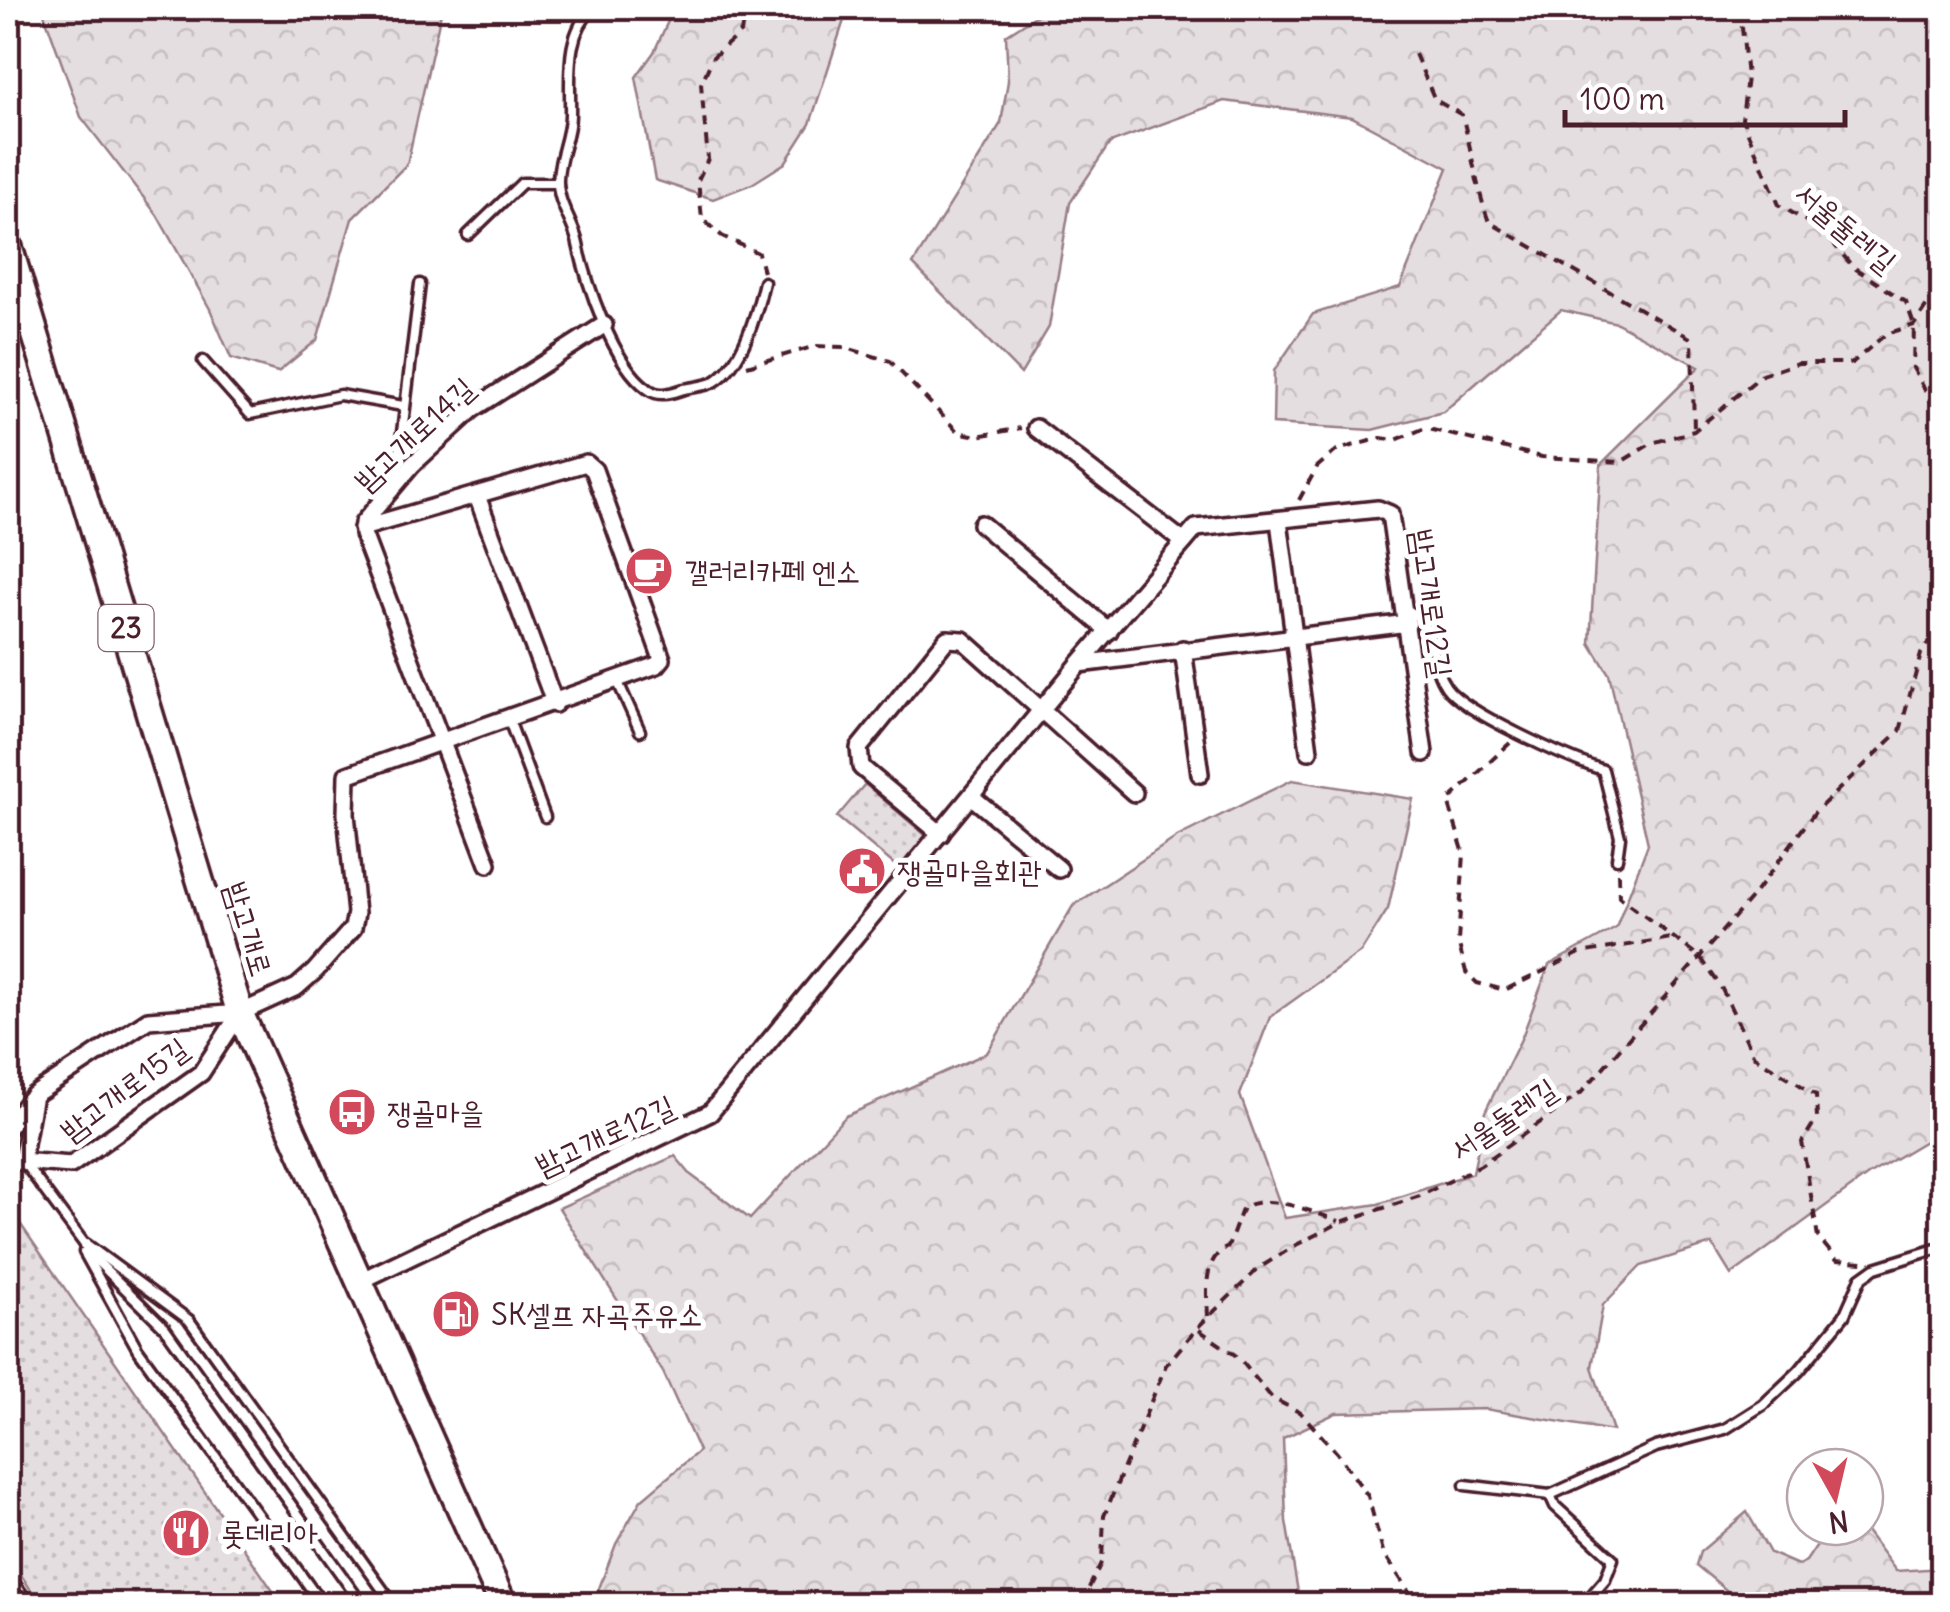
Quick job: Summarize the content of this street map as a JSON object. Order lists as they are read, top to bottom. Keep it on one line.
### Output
{"streets":{"main road":["23","밤고개로"],"street":["밤고개로14길","밤고개로12길","밤고개로15길"],"path":["서울둘레길"]},"crossings":[["밤고개로12길","밤고개로"],["밤고개로","밤고개로15길"]],"places":{"cafe":["갤러리카페 엔소"],"public building":["쟁골마을회관"],"bus stop":["쟁골마을"],"fuel station":["SK셀프 자곡주유소"],"restaurant":["롯데리아"]},"scale_bar":"100 m","north":"bottom"}
